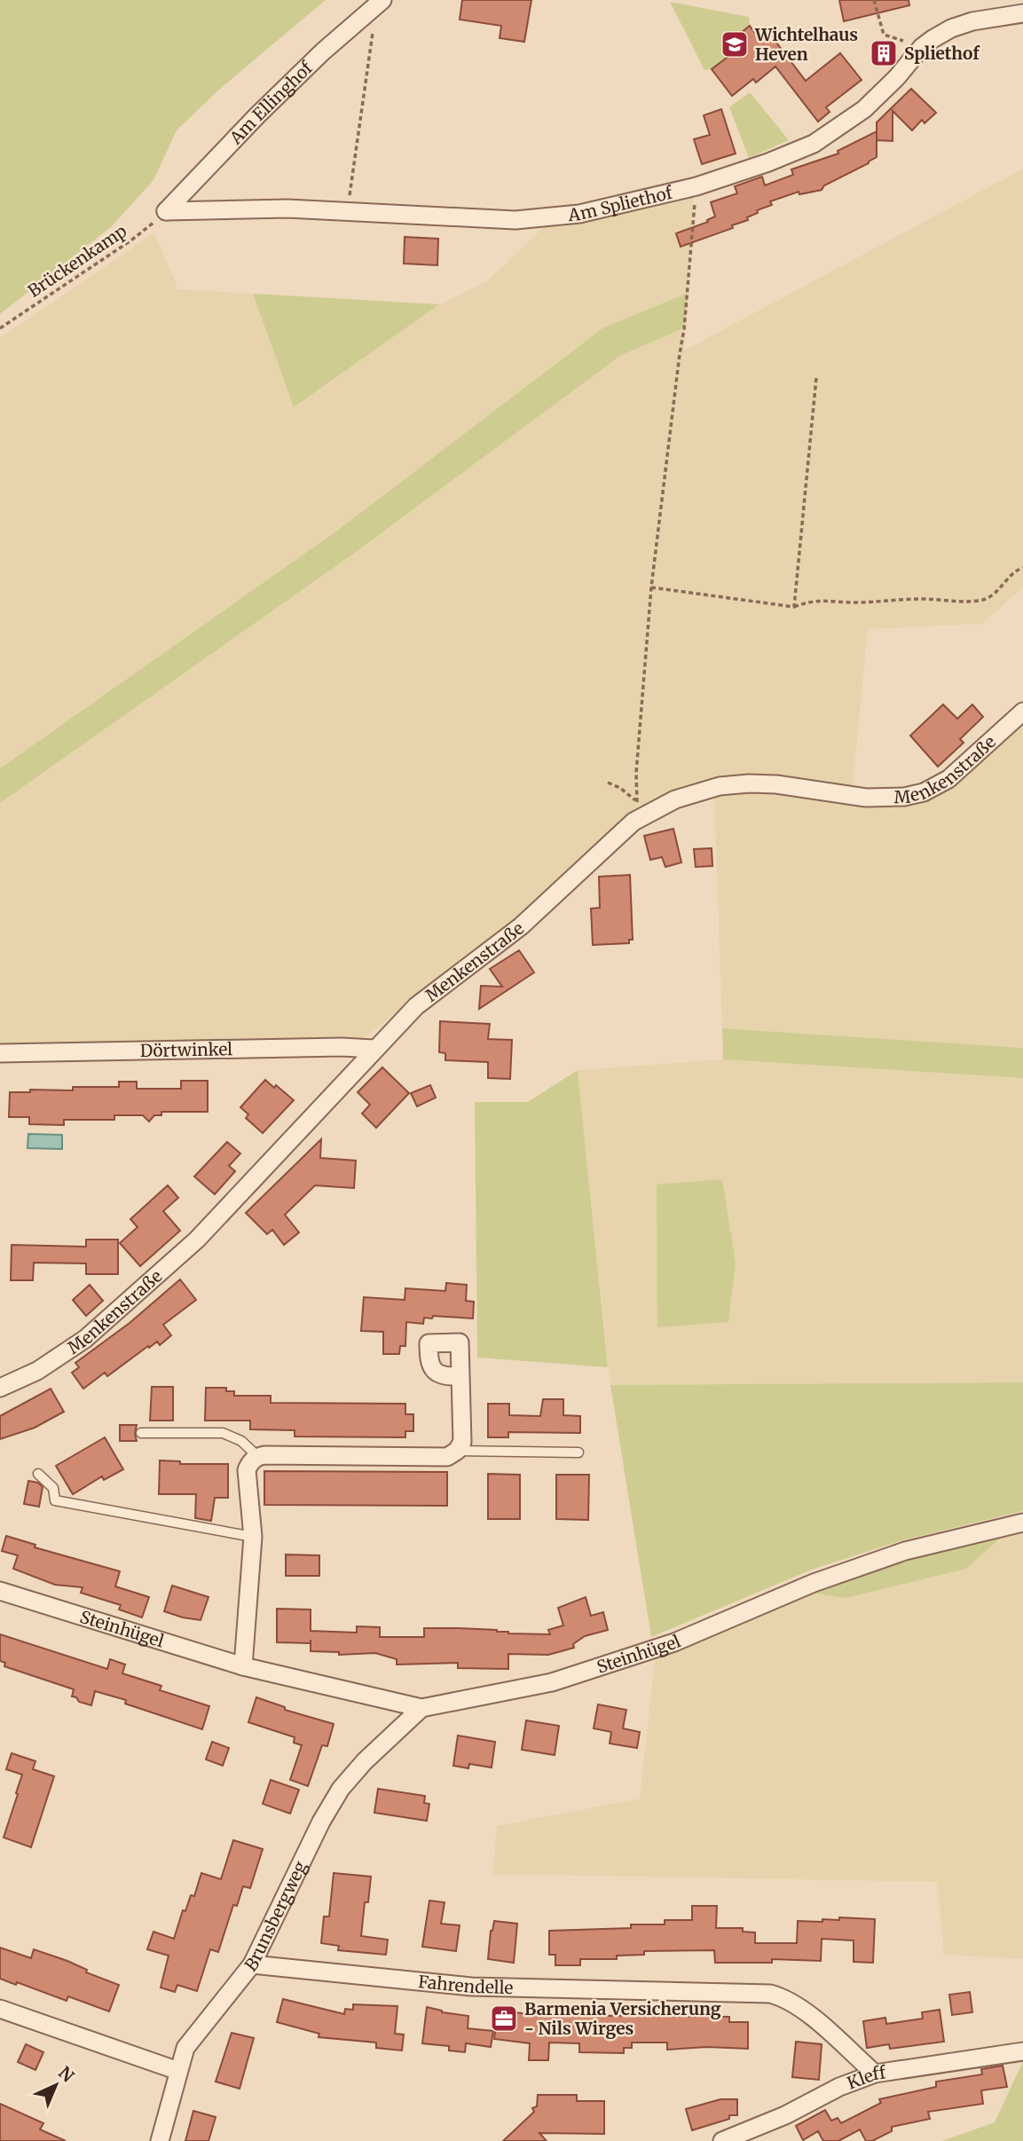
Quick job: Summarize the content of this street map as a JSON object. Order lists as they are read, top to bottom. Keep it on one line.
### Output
{"streets":{"street":["Am Ellinghof","Am Spliethof","Menkenstraße","Dörtwinkel","Steinhügel","Brunsbergweg","Fahrendelle","Kleff"],"path":["Brückenkamp"]},"crossings":[["Am Ellinghof","Am Spliethof"],["Am Ellinghof","Brückenkamp"],["Am Spliethof","Brückenkamp"],["Menkenstraße","Dörtwinkel"],["Steinhügel","Brunsbergweg"],["Brunsbergweg","Fahrendelle"],["Fahrendelle","Kleff"]],"places":{"school or university":["Wichtelhaus Heven"],"building":["Spliethof"],"office":["Barmenia Versicherung - Nils Wirges"]},"north":"top right"}
